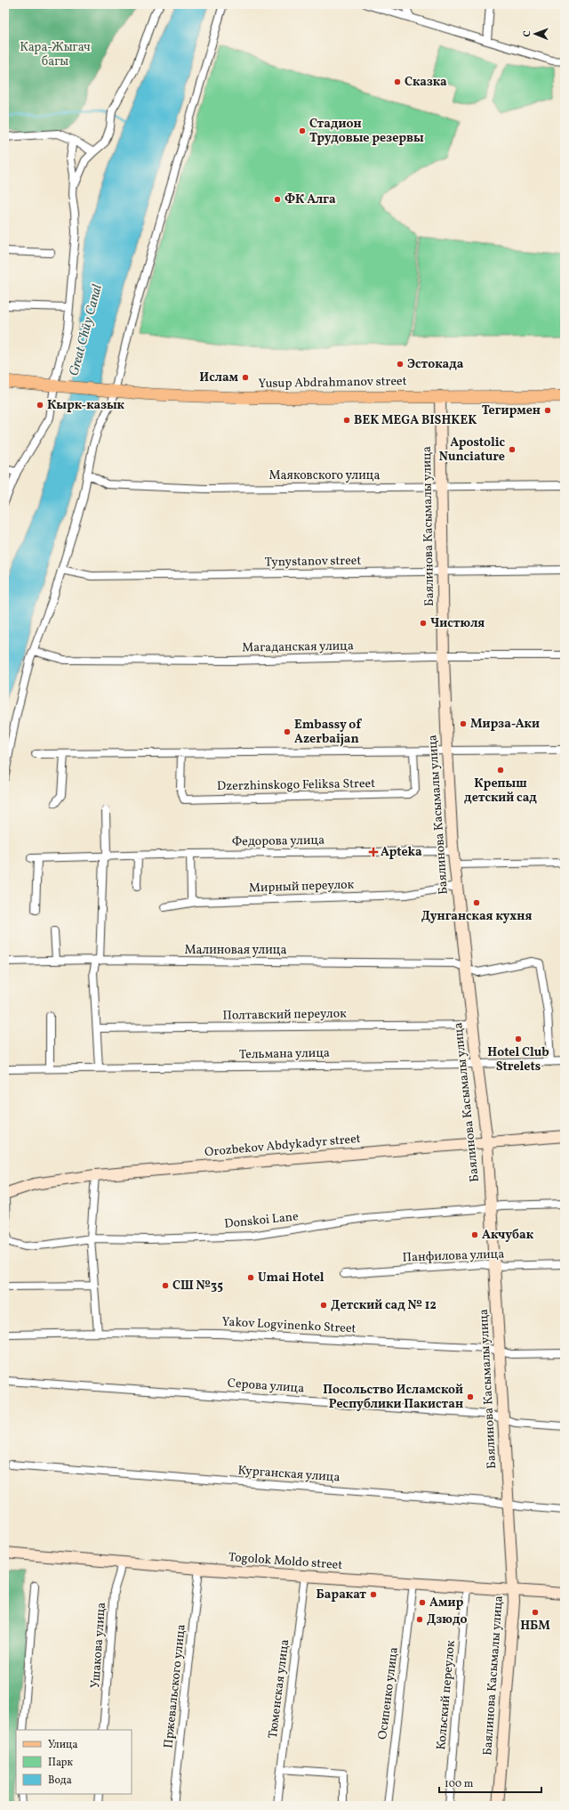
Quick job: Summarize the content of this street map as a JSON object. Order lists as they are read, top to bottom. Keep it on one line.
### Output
{"streets":{"main road":["Yusup Abdrahmanov street","Баялинова Касымалы улица","Orozbekov Abdykadyr street","Togolok Moldo street"],"street":["Маяковского улица","Tynystanov street","Магаданская улица","Dzerzhinskogo Feliksa Street","Федорова улица","Мирный переулок","Малиновая улица","Полтавский переулок","Тельмана улица","Donskoi Lane","Панфилова улица","Yakov Logvinenko Street","Серова улица","Курганская улица","Ушакова улица","Пржевальского улица","Тюменская улица","Осипенко улица","Кольский переулок"]},"crossings":[["Yusup Abdrahmanov street","Баялинова Касымалы улица"],["Маяковского улица","Баялинова Касымалы улица"],["Баялинова Касымалы улица","Tynystanov street"],["Баялинова Касымалы улица","Магаданская улица"],["Баялинова Касымалы улица","Федорова улица"],["Баялинова Касымалы улица","Мирный переулок"],["Баялинова Касымалы улица","Малиновая улица"],["Баялинова Касымалы улица","Полтавский переулок"],["Баялинова Касымалы улица","Тельмана улица"],["Баялинова Касымалы улица","Orozbekov Abdykadyr street"],["Баялинова Касымалы улица","Donskoi Lane"],["Баялинова Касымалы улица","Панфилова улица"],["Баялинова Касымалы улица","Yakov Logvinenko Street"],["Баялинова Касымалы улица","Серова улица"],["Баялинова Касымалы улица","Курганская улица"],["Баялинова Касымалы улица","Togolok Moldo street"],["Малиновая улица","Тельмана улица"],["Orozbekov Abdykadyr street","Donskoi Lane"],["Togolok Moldo street","Ушакова улица"],["Togolok Moldo street","Пржевальского улица"],["Togolok Moldo street","Тюменская улица"],["Togolok Moldo street","Осипенко улица"],["Togolok Moldo street","Кольский переулок"]],"water":["Great Chüy Canal"],"parks":["Кара-Жыгач багы"],"places":{"other":["Сказка","Стадион Трудовые резервы","ФК Алга","Эстокада","Ислам","Кырк-казык","Тегирмен","BEK MEGA BISHKEK","Apostolic Nunciature","Чистюля","Мирза-Аки","Embassy of Azerbaijan","Крепыш детский сад","Дунганская кухня","Hotel Club Strelets","Акчубак","Umai Hotel","СШ №35","Детский сад № 12","Посольство Исламской Республики Пакистан","Баракат","Амир","НБМ","Дзюдо"],"health":["Apteka"]},"legend":["Улица","Парк","Вода"],"scale_bar":"100 m","north":"left"}
